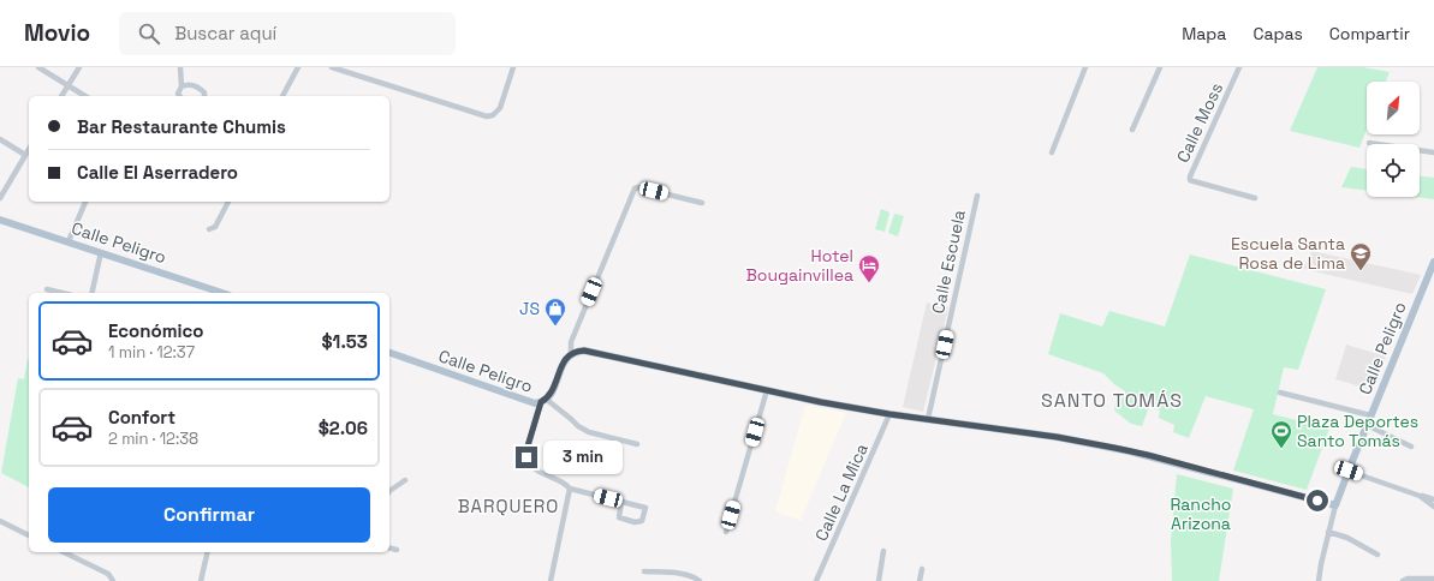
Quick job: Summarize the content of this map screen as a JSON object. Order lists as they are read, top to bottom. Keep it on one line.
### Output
{"streets":{"main road":["Calle Peligro"],"street":["Calle Moss","Calle Escuela","Calle La Mica"]},"districts":["SANTO TOMÁS","BARQUERO"],"parks":["Rancho Arizona"],"places":{"school or university":["Escuela Santa Rosa de Lima"],"hotel":["Hotel Bougainvillea"],"shop":["JS"],"sports":["Plaza Deportes Santo Tomás"]},"north":"top right","page":{"header":"Movio","search":"Buscar aquí","nav":["Mapa","Capas","Compartir"],"banner":["Bar Restaurante Chumis","Calle El Aserradero"],"list":[{"name":"Económico","note":"1 min · 12:37","value":"$1.53"},{"name":"Confort","note":"2 min · 12:38","value":"$2.06"}],"bubble":"3 min","buttons":"Confirmar"}}
